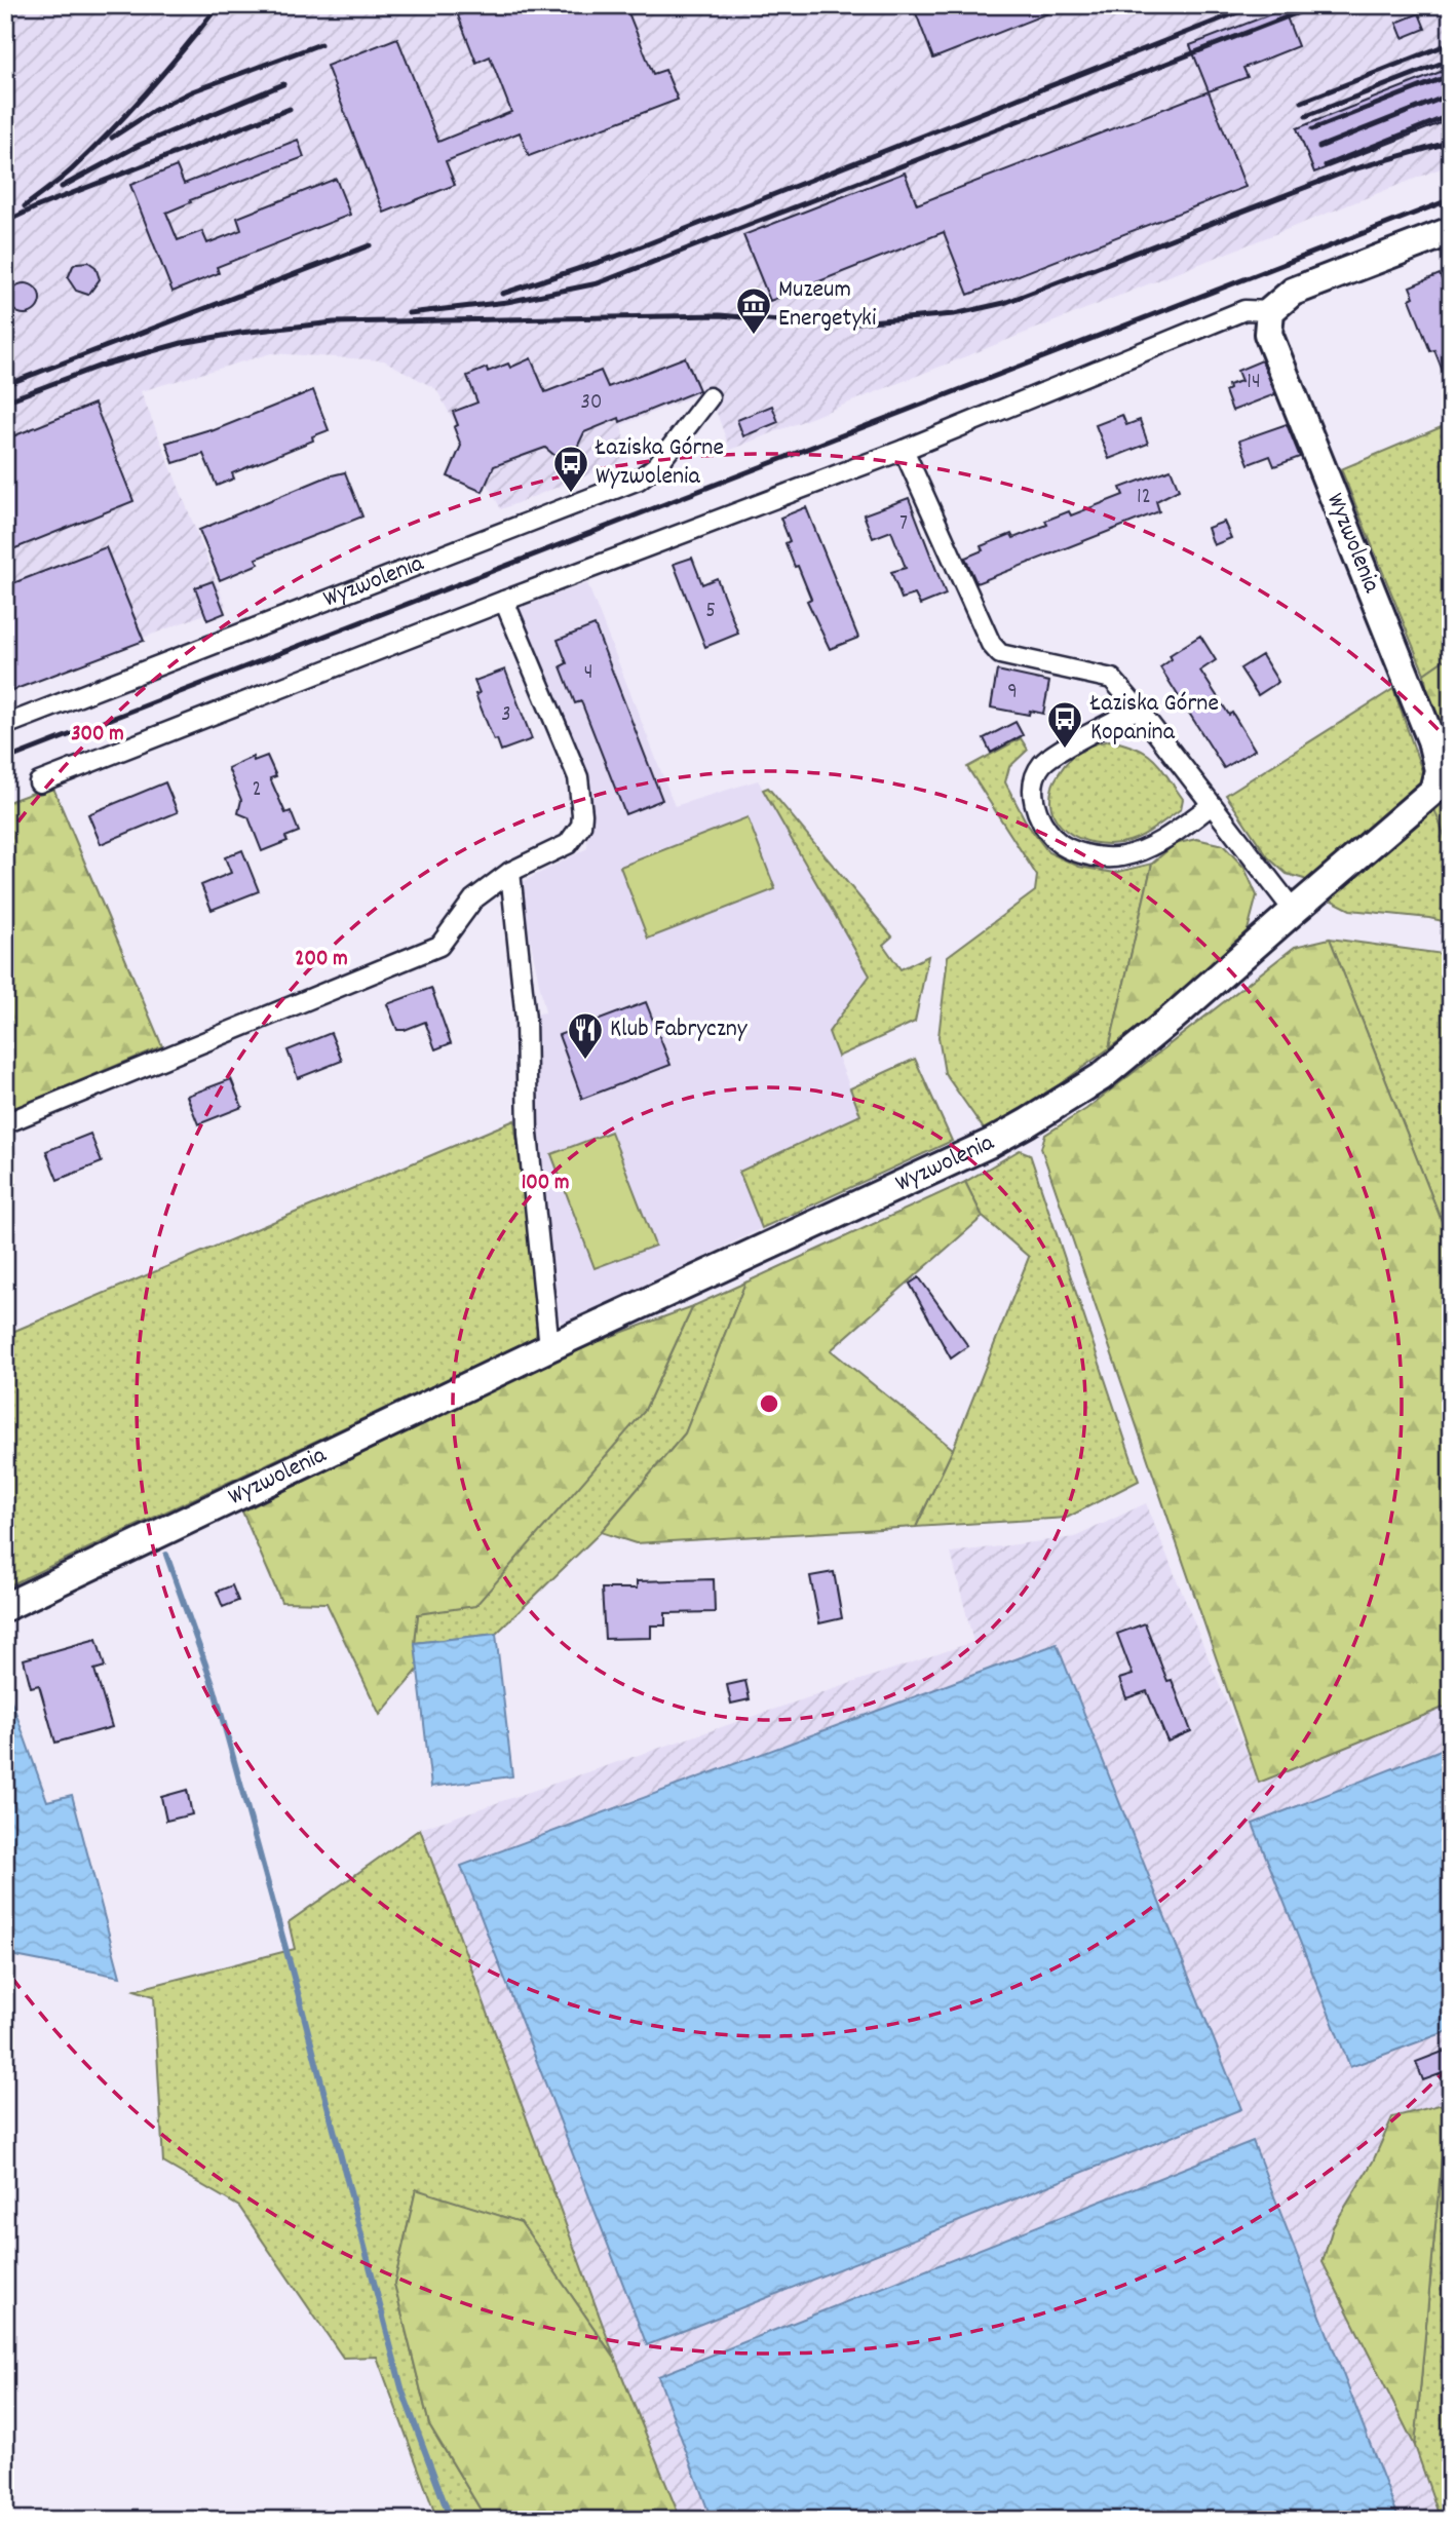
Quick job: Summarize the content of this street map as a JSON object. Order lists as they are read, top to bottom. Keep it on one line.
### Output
{"streets":{"street":["Wyzwolenia"]},"places":{"museum":["Muzeum Energetyki"],"bus stop":["Łaziska Górne Wyzwolenia","Łaziska Górne Kopanina"],"restaurant":["Klub Fabryczny"]},"house_numbers":["14","30","12","7","5","4","9","3","2"],"rings":["300 m","200 m","100 m"]}
